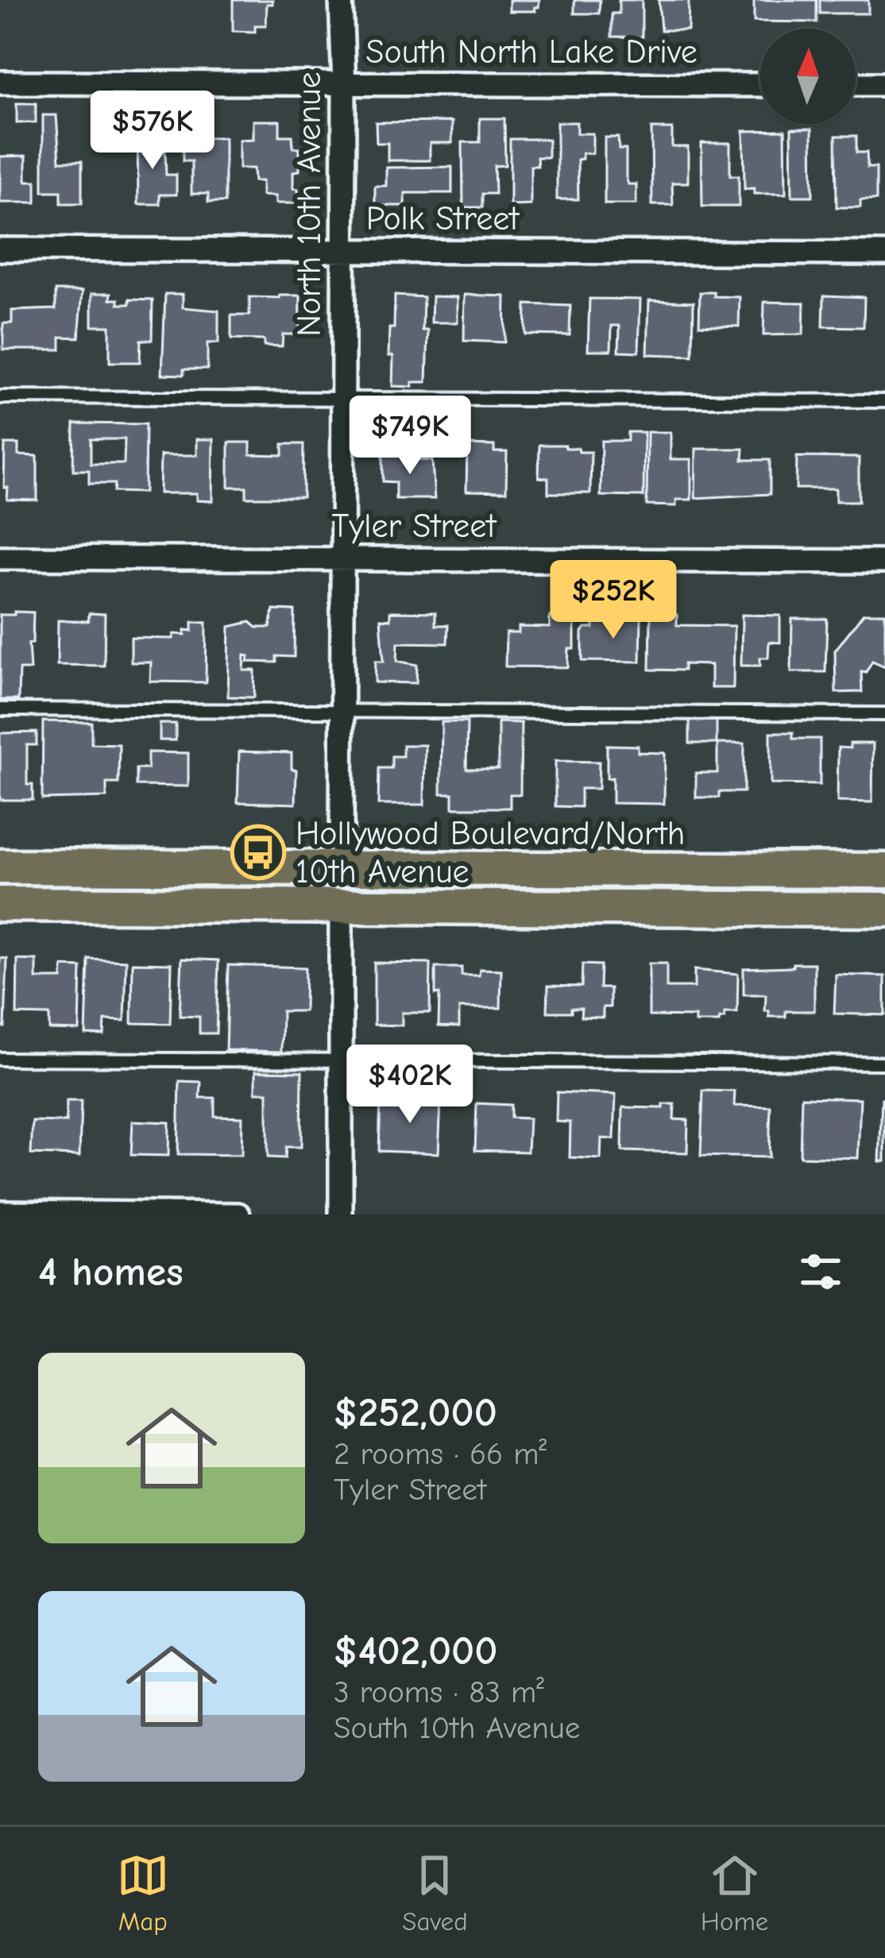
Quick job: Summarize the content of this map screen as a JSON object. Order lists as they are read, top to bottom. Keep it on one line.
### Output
{"streets":{"street":["South North Lake Drive","North 10th Avenue","Polk Street","Tyler Street"]},"crossings":[["South North Lake Drive","North 10th Avenue"],["North 10th Avenue","Polk Street"],["North 10th Avenue","Tyler Street"]],"places":{"bus stop":["Hollywood Boulevard/North 10th Avenue"]},"north":"top","page":{"price":["$576K","$749K","$252K","$402K"],"heading":"4 homes","list":[{"name":"$252,000","note":"2 rooms · 66 m² · Tyler Street"},{"name":"$402,000","note":"3 rooms · 83 m² · South 10th Avenue"}],"tabs":["Map","Saved","Home"]}}
